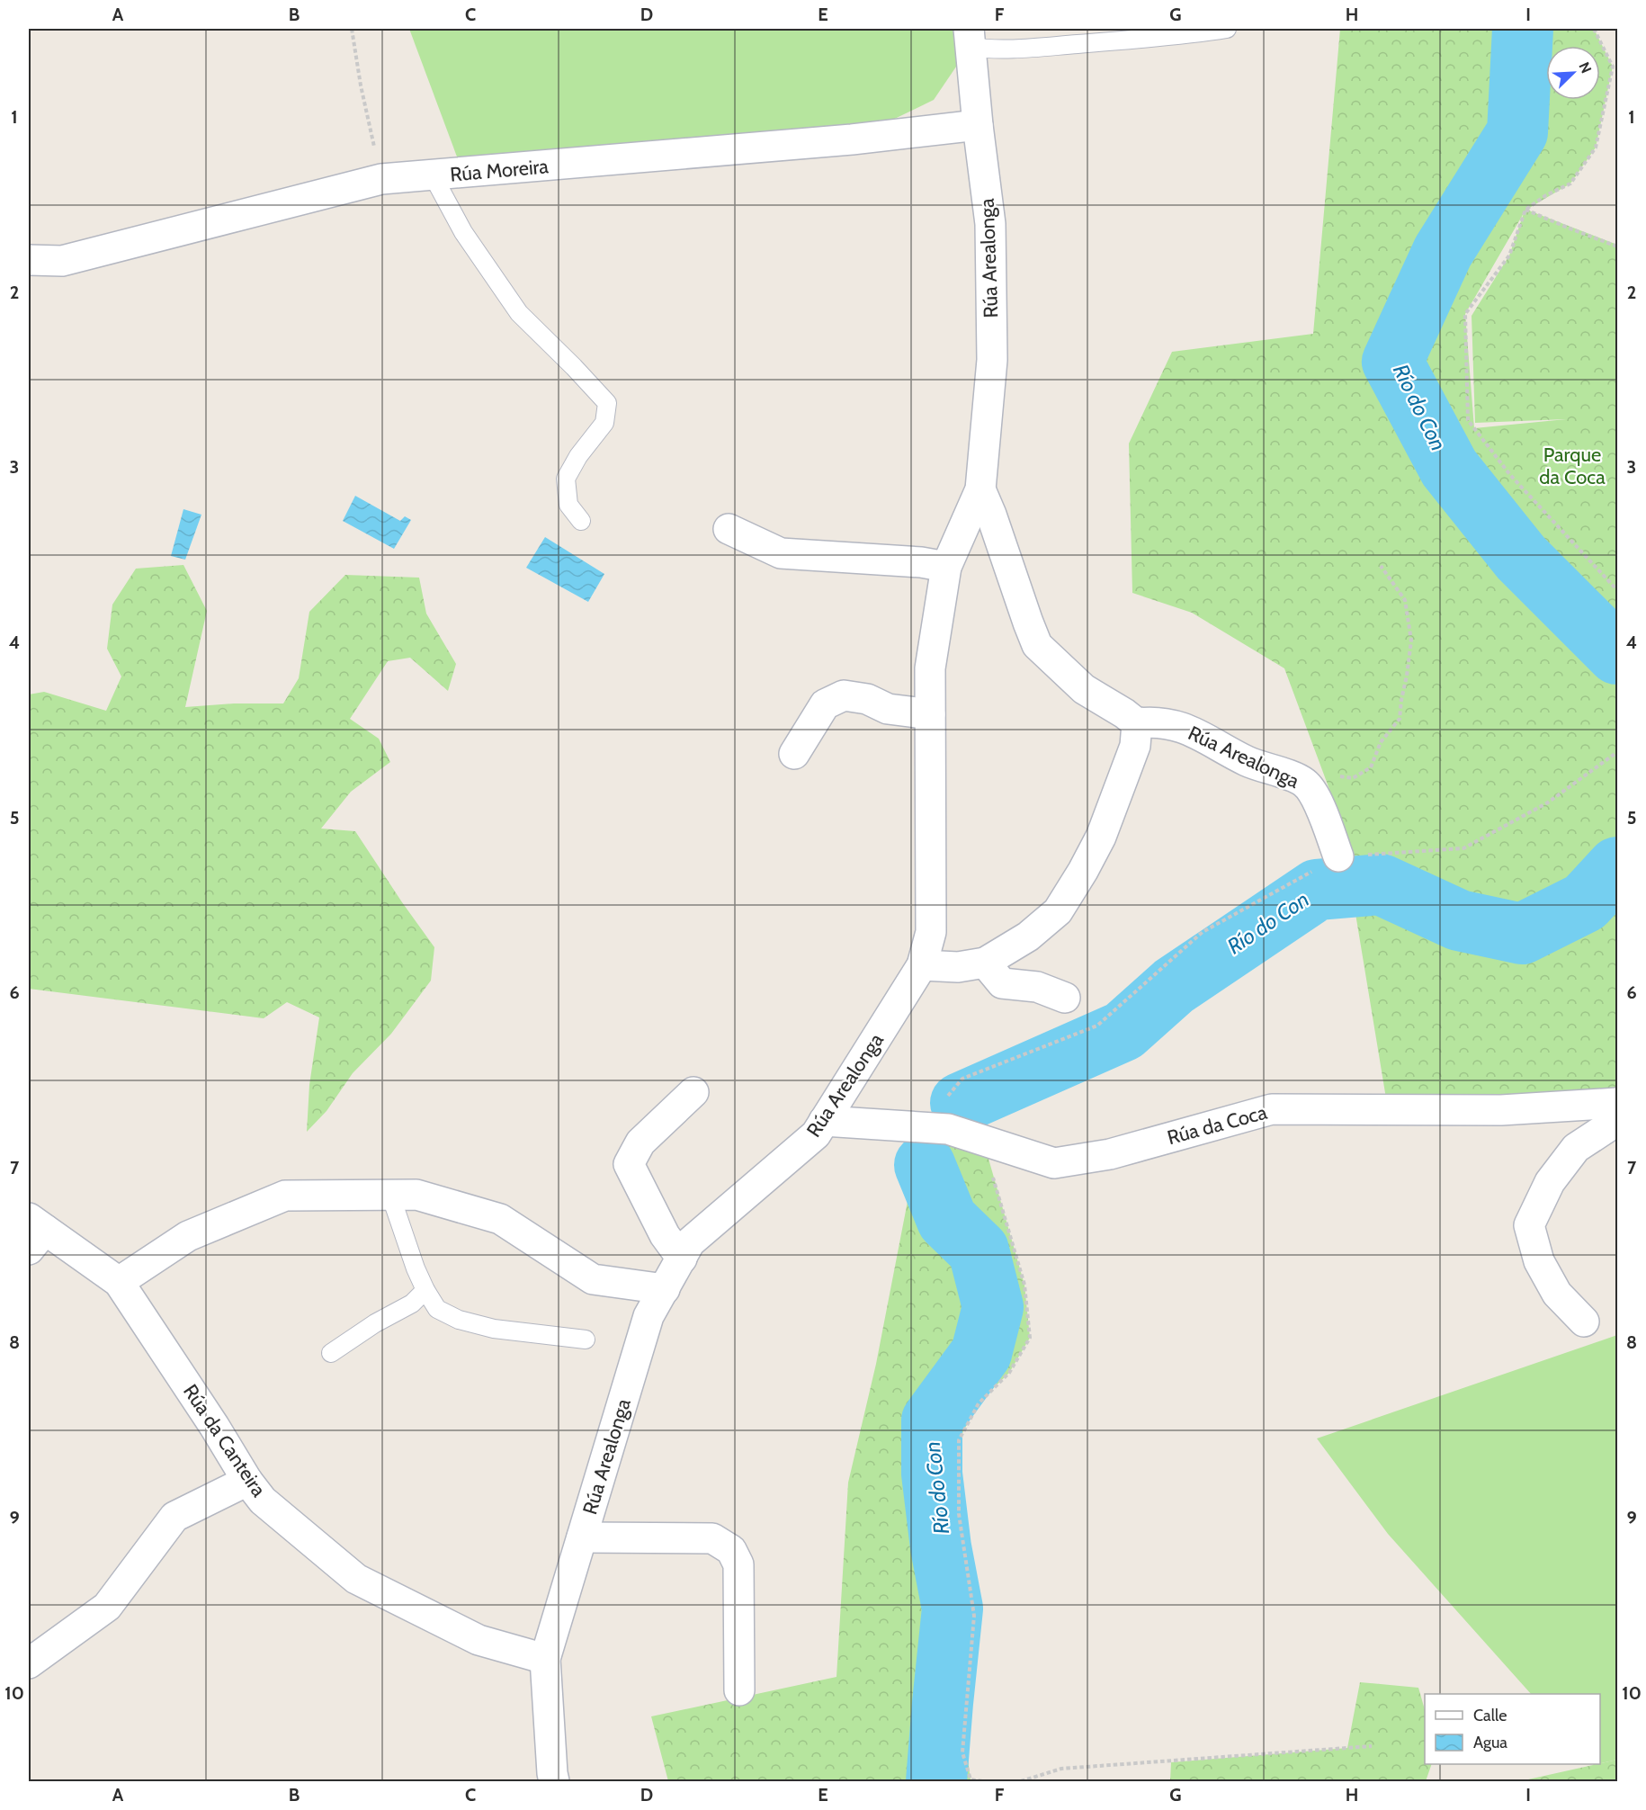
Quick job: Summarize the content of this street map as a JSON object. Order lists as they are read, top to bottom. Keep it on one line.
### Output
{"streets":{"street":["Rúa Moreira","Rúa Arealonga","Rúa da Coca","Rúa da Canteira"]},"crossings":[["Rúa Moreira","Rúa Arealonga"],["Rúa Arealonga","Rúa da Coca"],["Rúa Arealonga","Rúa da Canteira"]],"water":["Río do Con"],"parks":["Parque da Coca"],"legend":["Calle","Agua"],"north":"top right","grid":{"columns":["A","B","C","D","E","F","G","H","I"],"rows":["1","2","3","4","5","6","7","8","9","10"]}}
